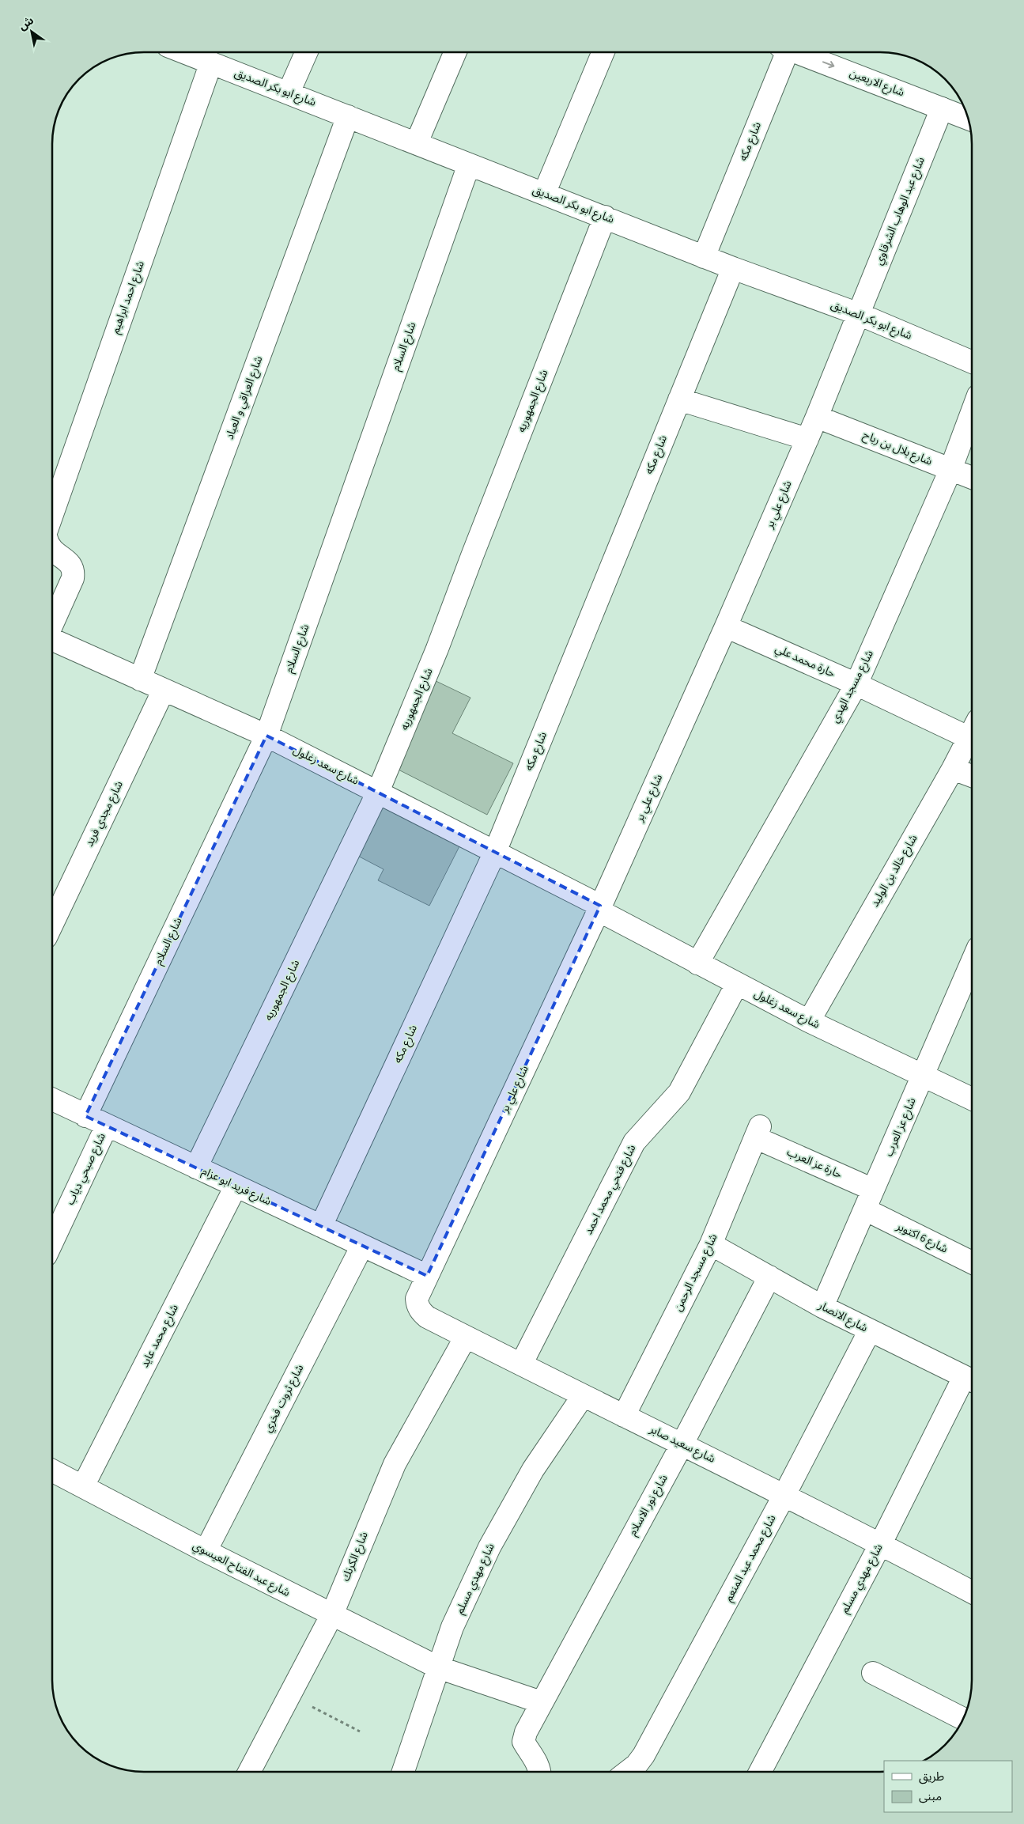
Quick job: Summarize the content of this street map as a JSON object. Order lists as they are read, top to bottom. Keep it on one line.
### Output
{"streets":{"street":["شارع الاربعين","شارع ابو بكر الصديق","شارع مكه","شارع عبد الوهاب الشرقاوي","شارع احمد ابراهيم","شارع السلام","شارع العراقي و العباد","شارع الجمهوريه","شارع بلال بن رباح","شارع علي بر","حارة محمد علي","شارع مسجد الهدي","شارع سعد زغلول","شارع مجدي فريد","شارع خالد بن الوليد","شارع عز العرب","حارة عز العرب","شارع صبحي دياب","شارع فريد ابو عزام","شارع فتحي محمد احمد","شارع 6 اكتوبر","شارع مسجد الرحمن","شارع الانصار","شارع محمد عايد","شارع ثروت فخري","شارع سعيد صابر","شارع نور الاسلام","شارع الكرنك","شارع محمد عبد المنعم","شارع عبد الفتاح العيسوي","شارع مهدي مسلم"]},"crossings":[["شارع الاربعين","شارع عبد الوهاب الشرقاوي"],["شارع ابو بكر الصديق","شارع مكه"],["شارع ابو بكر الصديق","شارع عبد الوهاب الشرقاوي"],["شارع ابو بكر الصديق","شارع احمد ابراهيم"],["شارع ابو بكر الصديق","شارع السلام"],["شارع ابو بكر الصديق","شارع العراقي و العباد"],["شارع ابو بكر الصديق","شارع الجمهوريه"],["شارع ابو بكر الصديق","شارع علي بر"],["شارع مكه","شارع سعد زغلول"],["شارع مكه","شارع فريد ابو عزام"],["شارع عبد الوهاب الشرقاوي","شارع علي بر"],["شارع السلام","شارع سعد زغلول"],["شارع السلام","شارع فريد ابو عزام"],["شارع العراقي و العباد","شارع سعد زغلول"],["شارع الجمهوريه","شارع سعد زغلول"],["شارع الجمهوريه","شارع فريد ابو عزام"],["شارع بلال بن رباح","شارع علي بر"],["شارع بلال بن رباح","شارع مسجد الهدي"],["شارع علي بر","حارة محمد علي"],["شارع علي بر","شارع سعد زغلول"],["شارع علي بر","شارع فريد ابو عزام"],["شارع علي بر","شارع سعيد صابر"],["حارة محمد علي","شارع مسجد الهدي"],["شارع مسجد الهدي","شارع سعد زغلول"],["شارع سعد زغلول","شارع مجدي فريد"],["شارع سعد زغلول","شارع خالد بن الوليد"],["شارع سعد زغلول","شارع عز العرب"],["شارع سعد زغلول","شارع فتحي محمد احمد"],["شارع عز العرب","حارة عز العرب"],["شارع عز العرب","شارع 6 اكتوبر"],["شارع عز العرب","شارع الانصار"],["حارة عز العرب","شارع مسجد الرحمن"],["شارع صبحي دياب","شارع فريد ابو عزام"],["شارع فريد ابو عزام","شارع محمد عايد"],["شارع فريد ابو عزام","شارع ثروت فخري"],["شارع فريد ابو عزام","شارع سعيد صابر"],["شارع فتحي محمد احمد","شارع سعيد صابر"],["شارع مسجد الرحمن","شارع الانصار"],["شارع مسجد الرحمن","شارع سعيد صابر"],["شارع الانصار","شارع نور الاسلام"],["شارع الانصار","شارع محمد عبد المنعم"],["شارع الانصار","شارع مهدي مسلم"],["شارع محمد عايد","شارع عبد الفتاح العيسوي"],["شارع ثروت فخري","شارع عبد الفتاح العيسوي"],["شارع سعيد صابر","شارع نور الاسلام"],["شارع سعيد صابر","شارع الكرنك"],["شارع سعيد صابر","شارع محمد عبد المنعم"],["شارع سعيد صابر","شارع مهدي مسلم"],["شارع نور الاسلام","شارع عبد الفتاح العيسوي"],["شارع الكرنك","شارع عبد الفتاح العيسوي"],["شارع عبد الفتاح العيسوي","شارع مهدي مسلم"]],"one_way":["شارع الاربعين"],"legend":["طريق","مبنى"],"north":"top left"}
